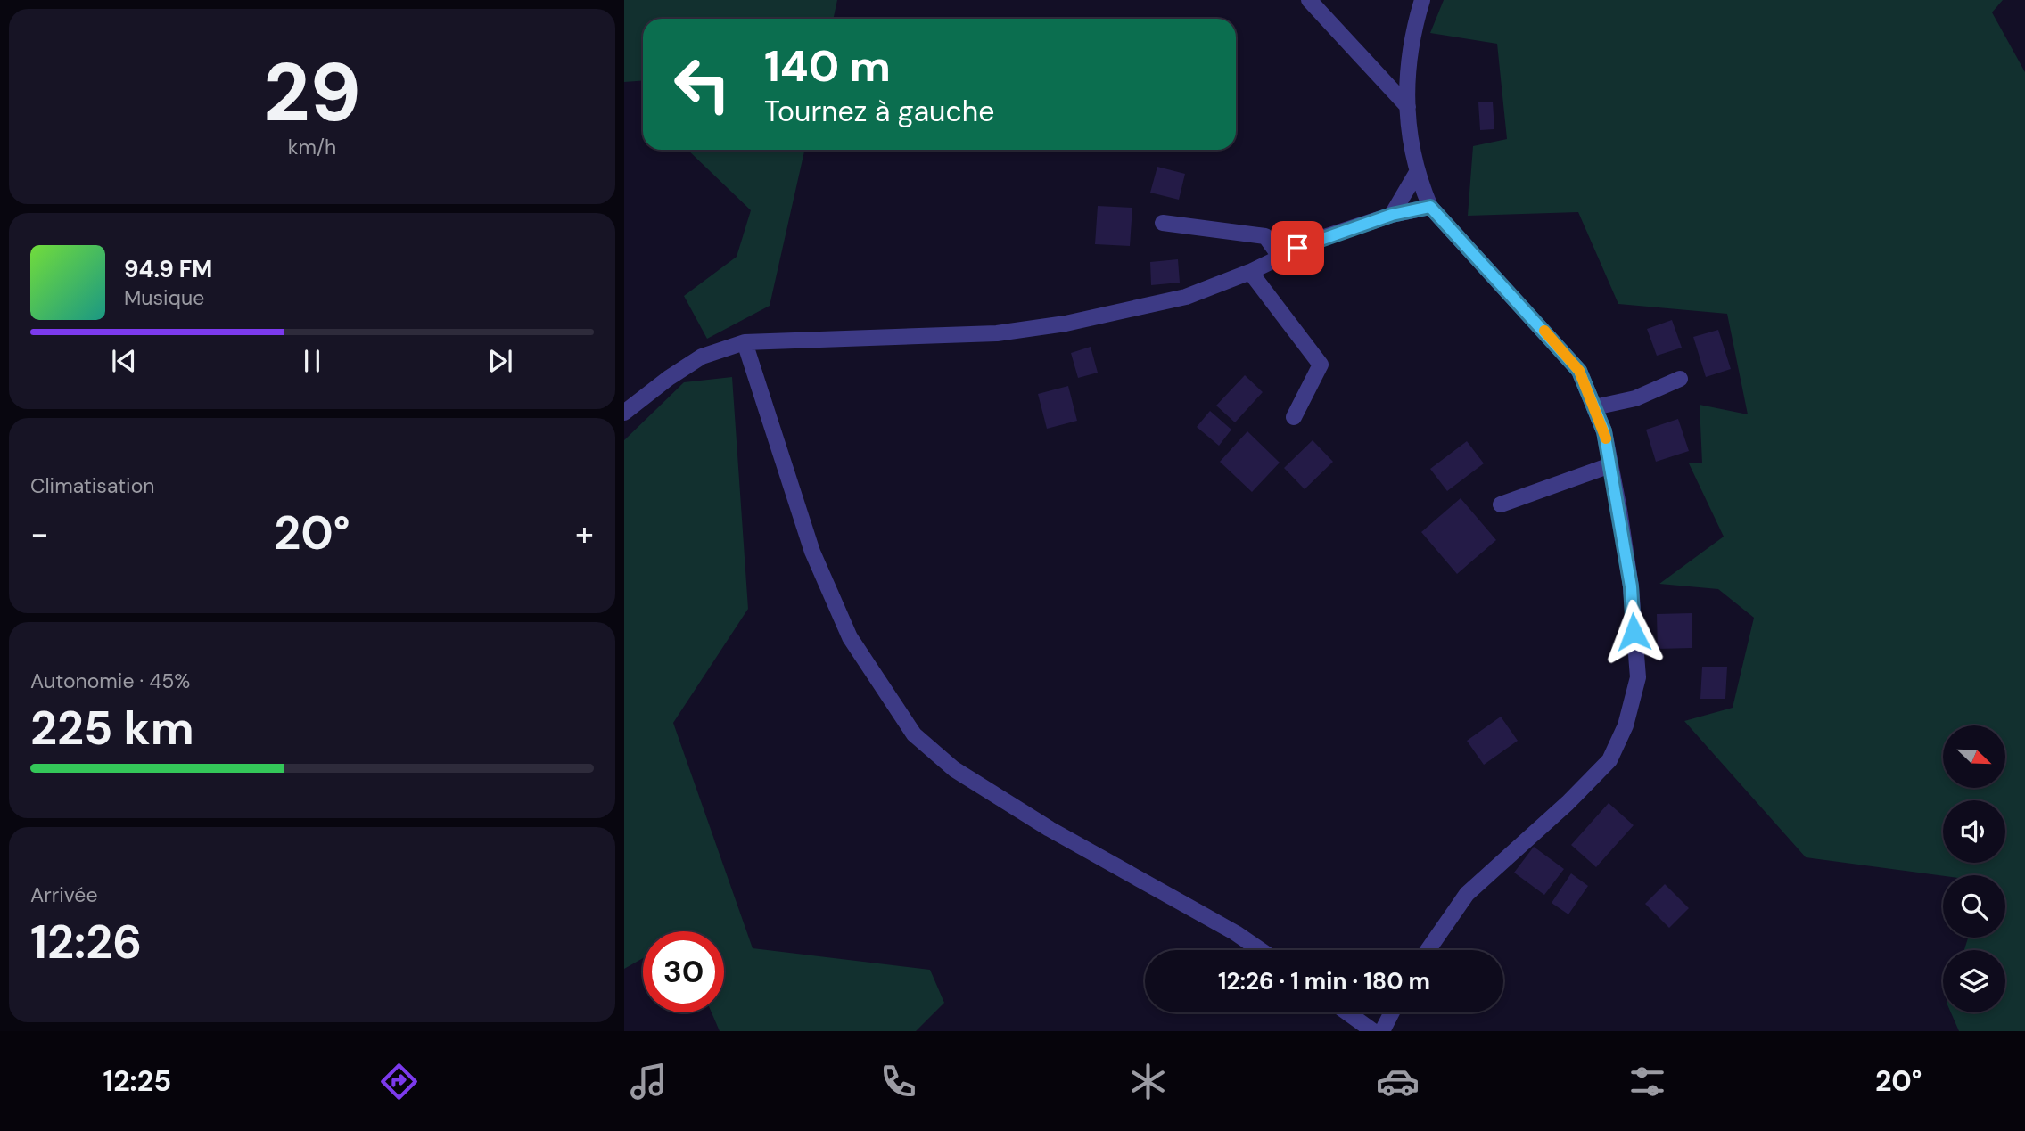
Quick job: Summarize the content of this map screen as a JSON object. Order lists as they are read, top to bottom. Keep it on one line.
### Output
{"north":"bottom right","page":{"tile":[["29","km/h"],"Climatisation",["Autonomie · 45%","225 km"],["Arrivée","12:26"]],"turn":["140 m","Tournez à gauche"],"song":["94.9 FM","Musique"],"heat":["−","20°","+"],"limit":"30","trip":"12:26 · 1 min · 180 m","tabs":["12:25","20°"]}}
